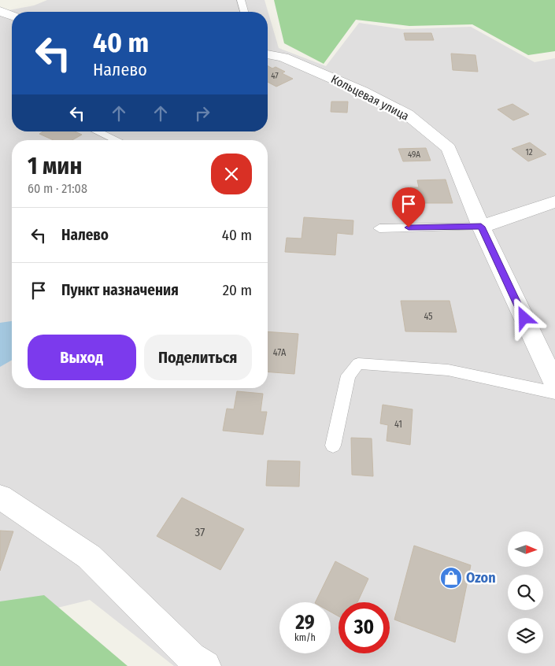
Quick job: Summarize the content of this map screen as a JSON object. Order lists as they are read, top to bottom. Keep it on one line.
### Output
{"streets":{"street":["Кольцевая улица"]},"places":{"shop":["Ozon"]},"house_numbers":["47","12","49А","45","47А","41","37"],"north":"right","page":{"turn":["40 m","Налево"],"heading":["1 мин","60 m · 21:08"],"list":[{"name":"Налево","value":"40 m"},{"name":"Пункт назначения","value":"20 m"}],"buttons":["Выход","Поделиться"],"speed":"29 km/h","limit":"30"}}
